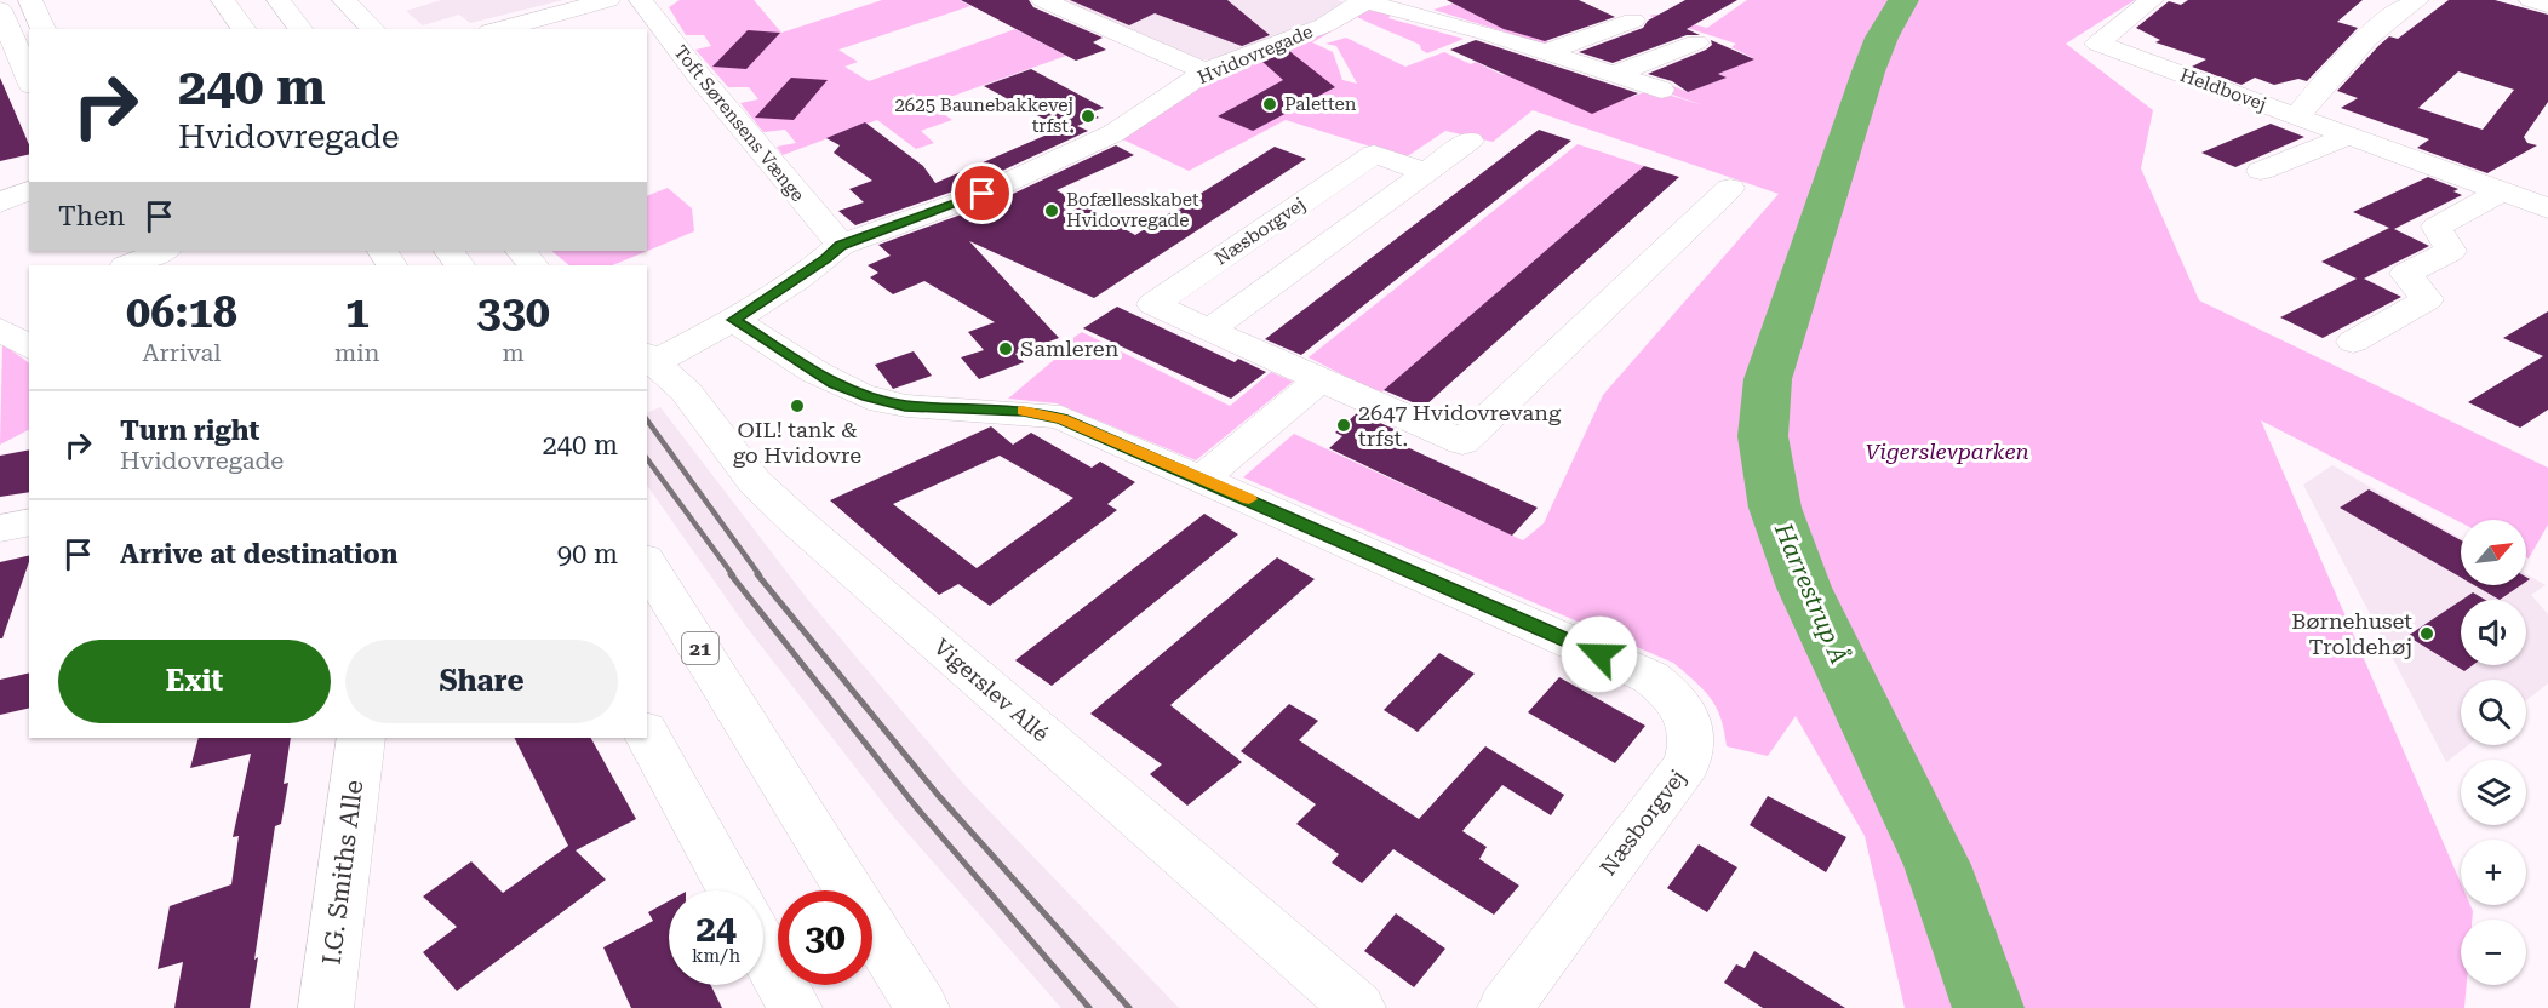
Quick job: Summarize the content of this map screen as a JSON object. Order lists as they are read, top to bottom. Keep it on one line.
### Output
{"streets":{"main road":["Hvidovregade","Heldbovej","Toft Sørensens Vænge","Næsborgvej","21","Vigerslev Allé","I.G. Smiths Alle"]},"crossings":[["Hvidovregade","Toft Sørensens Vænge"],["Hvidovregade","Næsborgvej"],["Hvidovregade","Vigerslev Allé"]],"water":["Harrestrup Å"],"parks":["Vigerslevparken"],"places":["Paletten","2625 Baunebakkevej trfst.","Bofællesskabet Hvidovregade","Samleren","OIL! tank & go Hvidovre","2647 Hvidovrevang trfst.","Børnehuset Troldehøj"],"north":"top right","page":{"turn":["240 m","Hvidovregade"],"then":"Then","eta":["06:18","Arrival","1","min","330","m"],"list":[{"name":"Turn right","note":"Hvidovregade","value":"240 m"},{"name":"Arrive at destination","value":"90 m"}],"map_buttons":["+","−"],"buttons":["Exit","Share"],"speed":"24 km/h","limit":"30"}}
